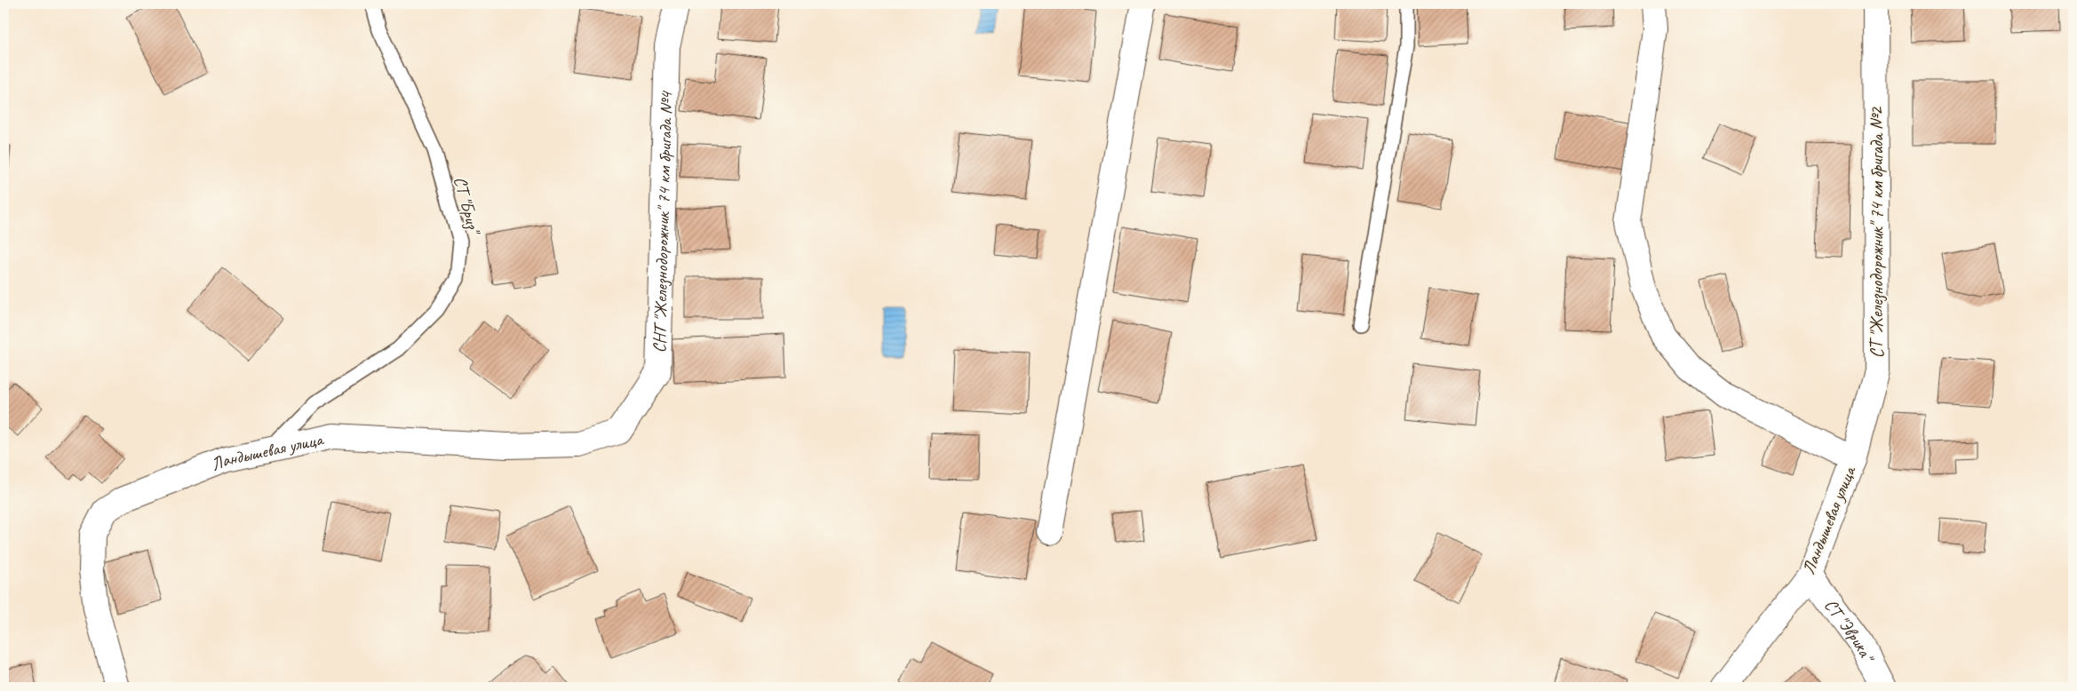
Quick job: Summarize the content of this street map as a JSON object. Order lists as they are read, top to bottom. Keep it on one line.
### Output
{"streets":{"street":["СНТ \"Железнодорожник\" 74 км бригада №4","СТ \"Железнодорожник\" 74 км бригада №2","Ландышевая улица","СТ \"Эврика\""],"lane":["СТ \"Бриз\""]},"crossings":[["СТ \"Бриз\"","Ландышевая улица"],["СНТ \"Железнодорожник\" 74 км бригада №4","Ландышевая улица"],["СТ \"Железнодорожник\" 74 км бригада №2","Ландышевая улица"],["Ландышевая улица","СТ \"Эврика\""]]}
